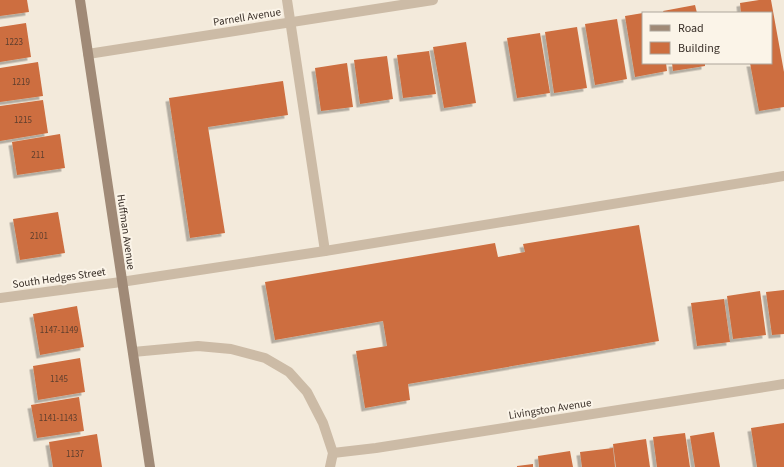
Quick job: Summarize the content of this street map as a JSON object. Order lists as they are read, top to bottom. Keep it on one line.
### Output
{"streets":{"street":["Parnell Avenue","Huffman Avenue","South Hedges Street","Livingston Avenue"]},"crossings":[["Parnell Avenue","Huffman Avenue"],["Huffman Avenue","South Hedges Street"]],"house_numbers":["1223","1219","1215","211","2101","1147-1149","1145","1141-1143","1137"],"legend":["Road","Building"]}
